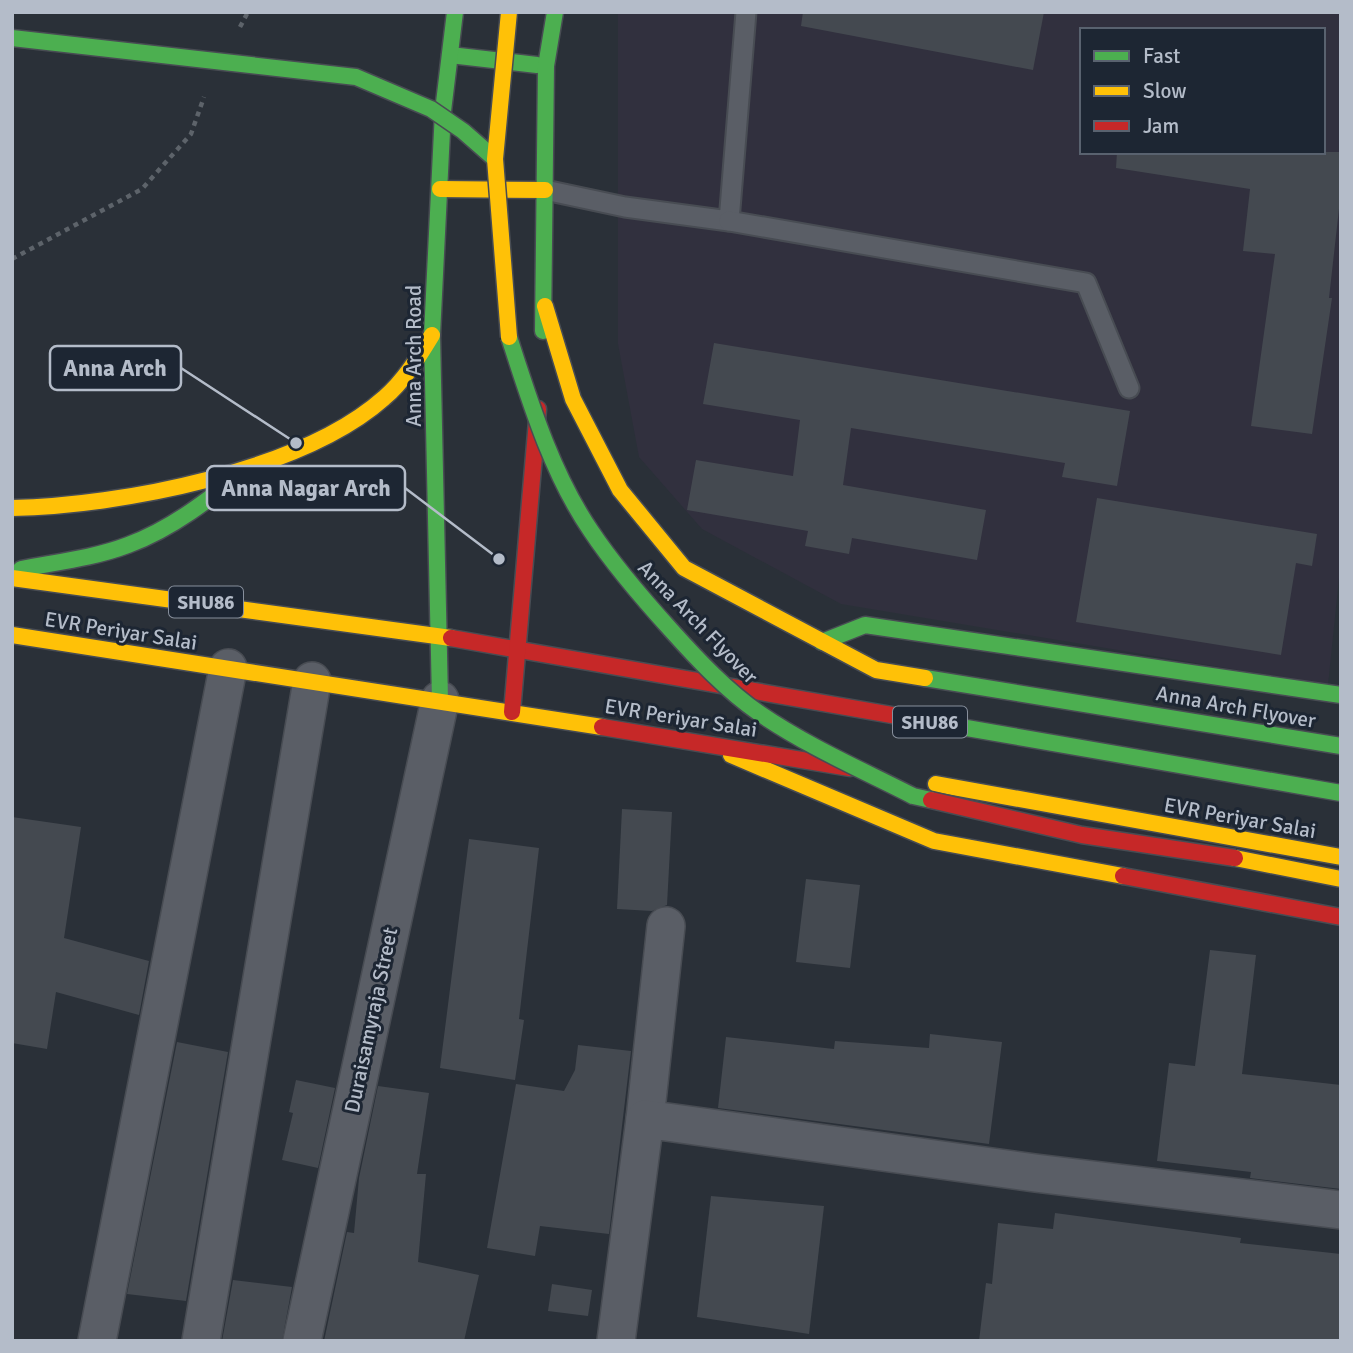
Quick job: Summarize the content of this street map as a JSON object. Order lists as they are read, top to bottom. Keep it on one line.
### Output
{"streets":{"main road":["Anna Arch Road","SHU86","Anna Arch Flyover","EVR Periyar Salai"],"street":["Duraisamyraja Street"]},"crossings":[["Anna Arch Road","EVR Periyar Salai"],["Anna Arch Road","Duraisamyraja Street"],["EVR Periyar Salai","Duraisamyraja Street"]],"places":["Anna Arch","Anna Nagar Arch"],"legend":["Fast","Slow","Jam"]}
